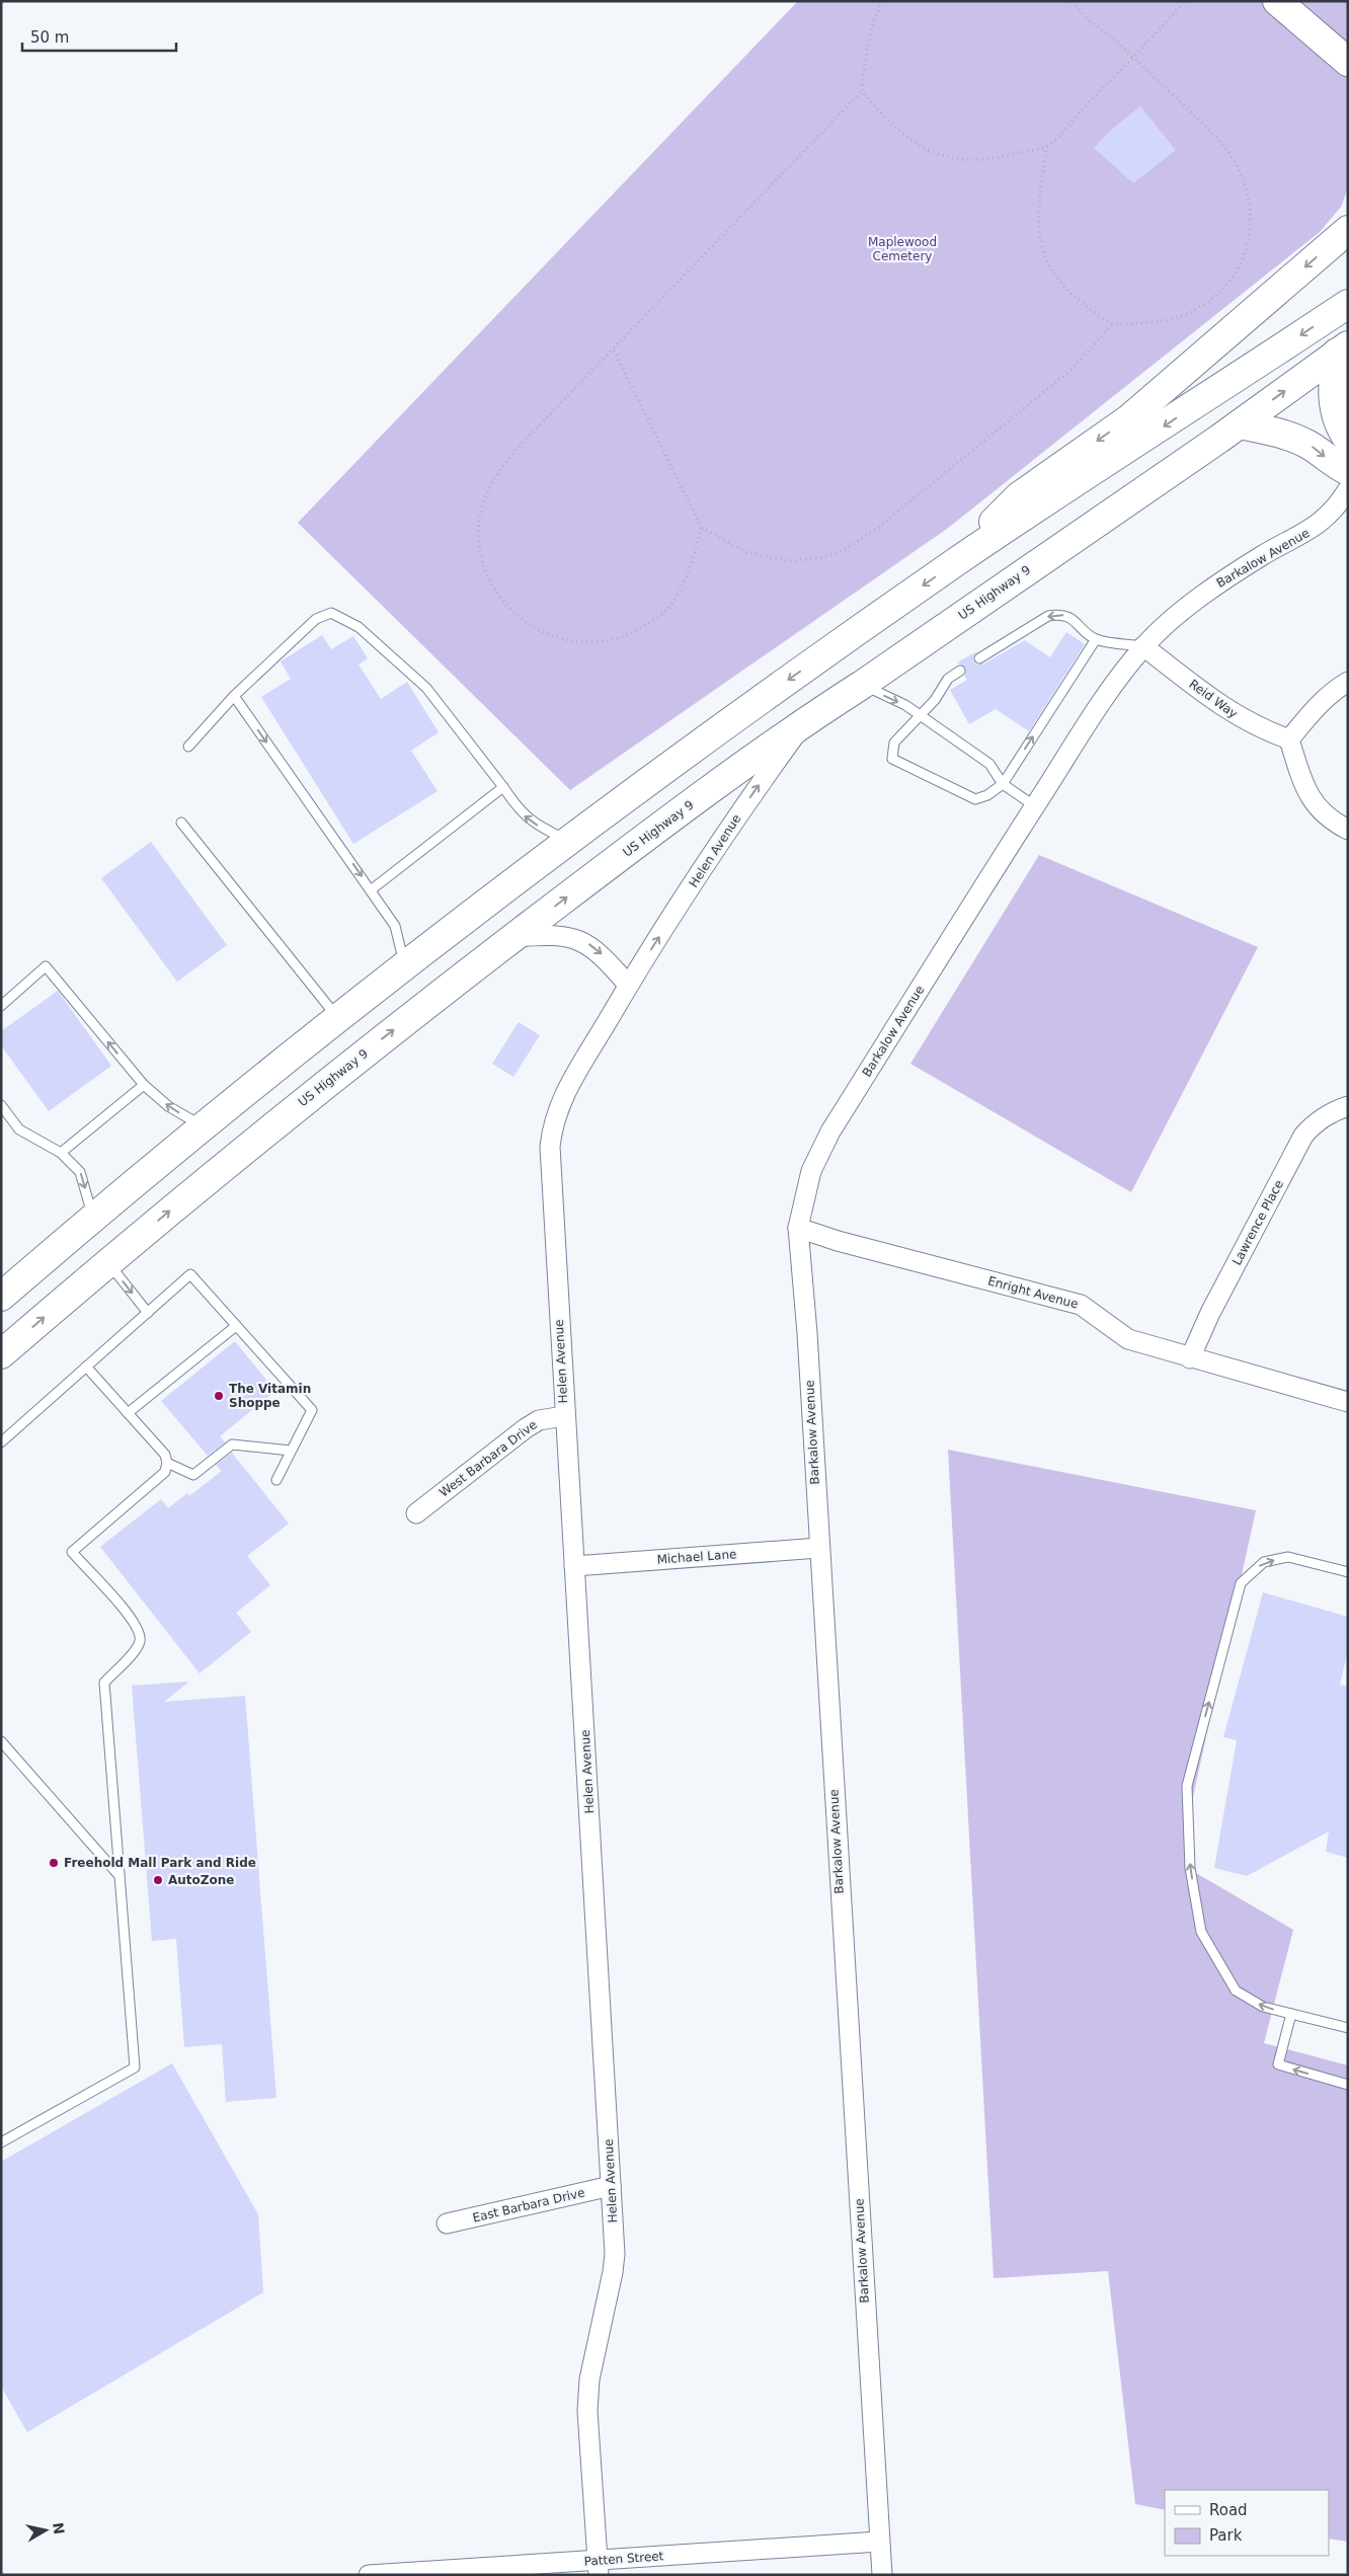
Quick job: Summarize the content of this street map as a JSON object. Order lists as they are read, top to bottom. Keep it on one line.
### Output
{"streets":{"main road":["US Highway 9"],"street":["Barkalow Avenue","Reid Way","Helen Avenue","Lawrence Place","Enright Avenue","West Barbara Drive","Michael Lane","East Barbara Drive","Patten Street"]},"crossings":[["Barkalow Avenue","Reid Way"],["Barkalow Avenue","Enright Avenue"],["Barkalow Avenue","Michael Lane"],["Barkalow Avenue","Patten Street"],["US Highway 9","Helen Avenue"],["Helen Avenue","West Barbara Drive"],["Helen Avenue","Michael Lane"],["Helen Avenue","East Barbara Drive"],["Helen Avenue","Patten Street"],["Lawrence Place","Enright Avenue"]],"parks":["Maplewood Cemetery"],"places":["The Vitamin Shoppe","Freehold Mall Park and Ride","AutoZone"],"legend":["Road","Park"],"scale_bar":"50 m","north":"right"}
